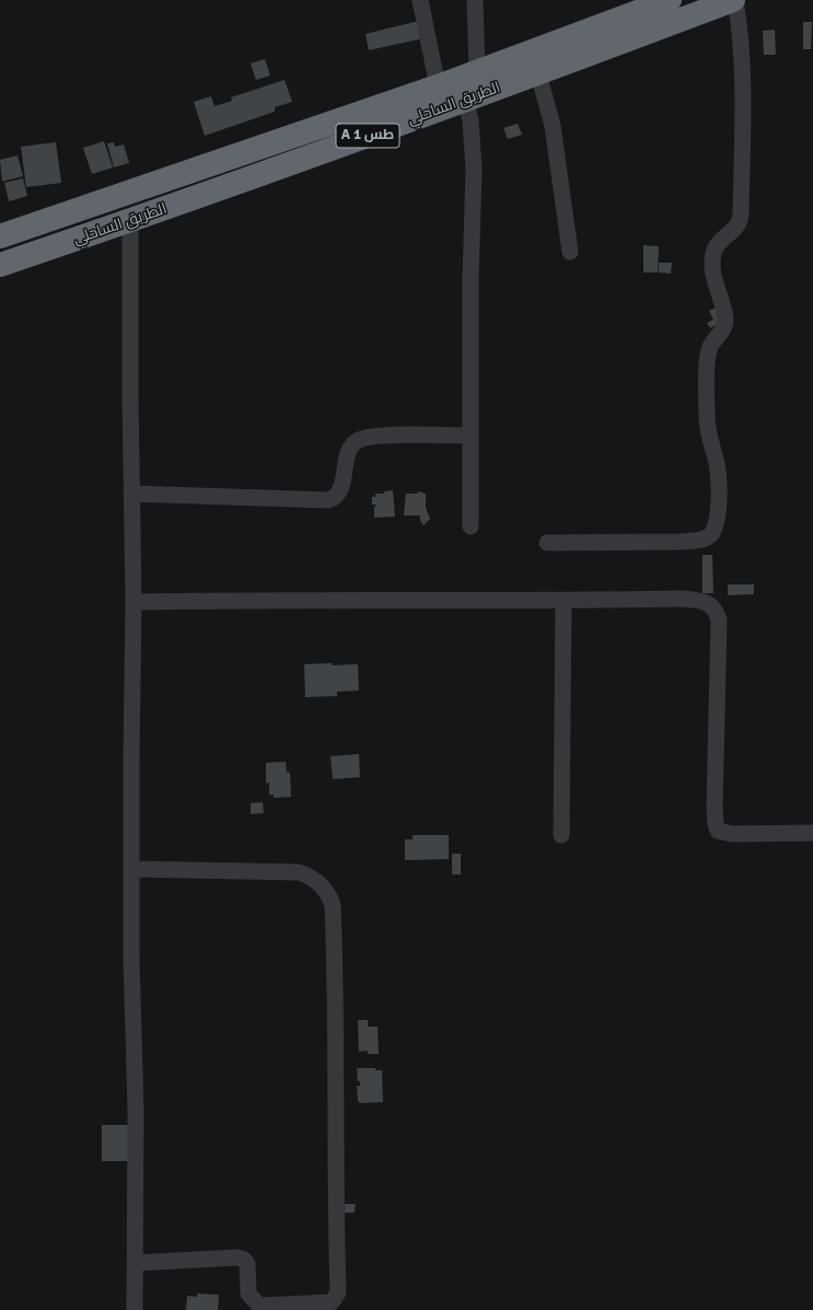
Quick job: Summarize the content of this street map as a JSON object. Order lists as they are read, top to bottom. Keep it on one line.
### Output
{"streets":{"highway":["الطريق الساحلي","A 1 طس"]}}
